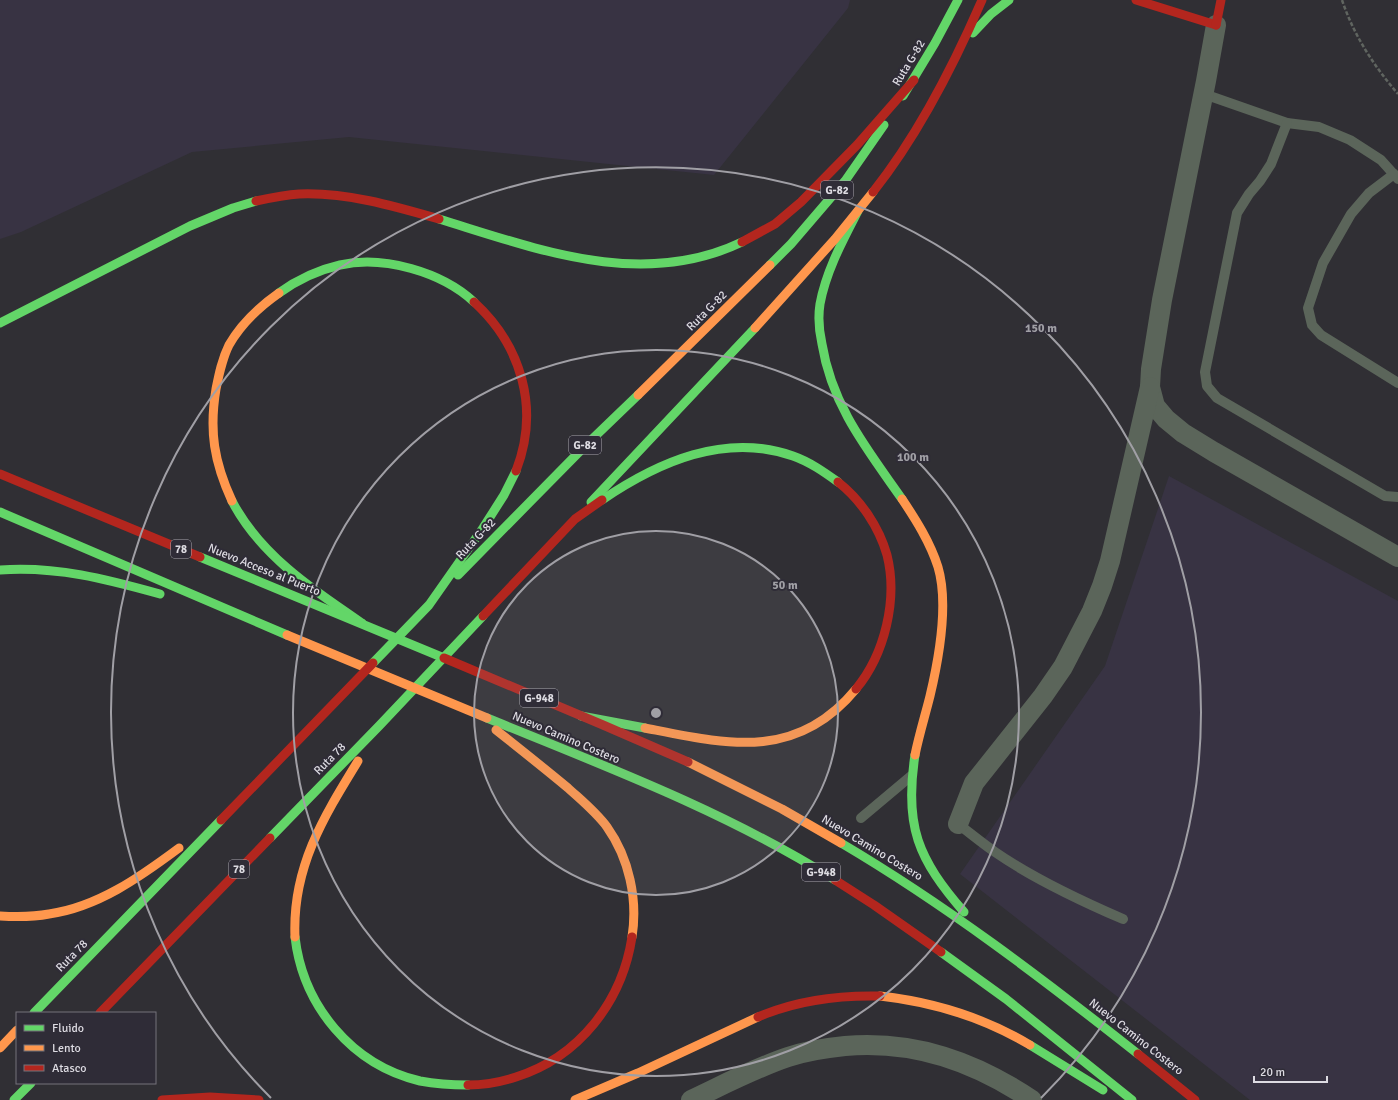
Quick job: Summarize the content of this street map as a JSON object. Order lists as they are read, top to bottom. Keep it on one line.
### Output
{"streets":{"main road":["Ruta G-82","G-82","78","Nuevo Acceso al Puerto","G-948","Nuevo Camino Costero","Ruta 78"]},"crossings":[["Ruta G-82","Ruta 78"],["G-82","Ruta 78"],["Nuevo Acceso al Puerto","Nuevo Camino Costero"]],"legend":["Fluido","Lento","Atasco"],"scale_bar":"20 m","rings":["150 m","100 m","50 m"]}
